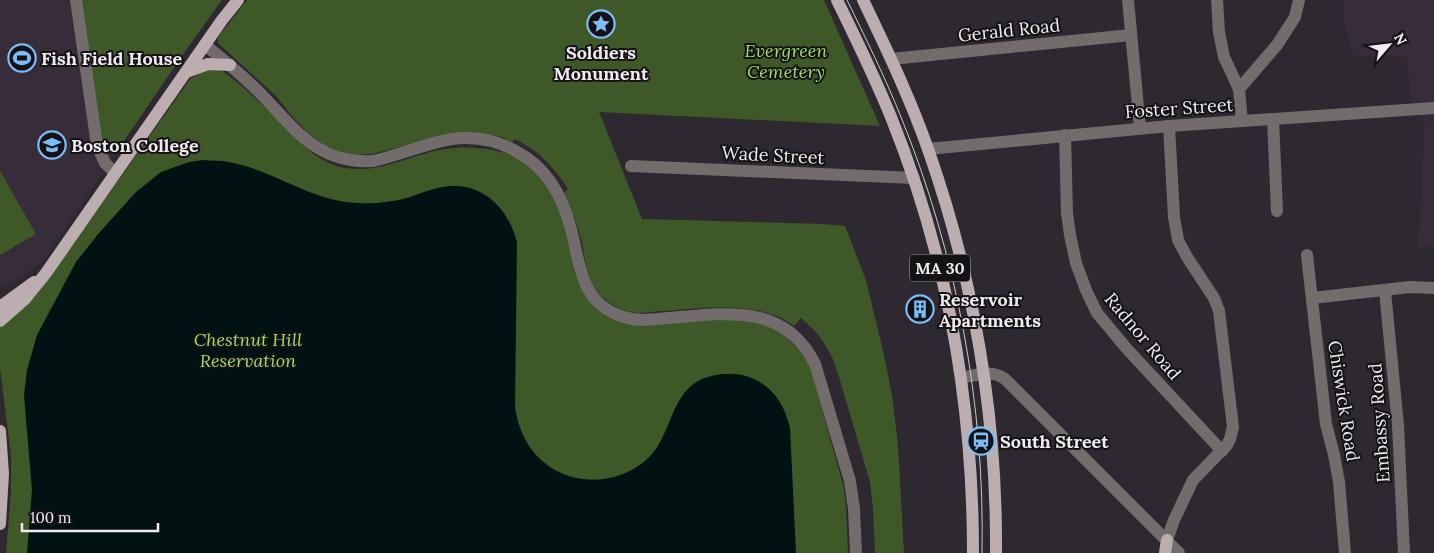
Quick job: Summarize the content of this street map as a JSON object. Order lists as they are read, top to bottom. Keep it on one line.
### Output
{"streets":{"main road":["MA 30"],"street":["Gerald Road","Foster Street","Wade Street","Radnor Road","Chiswick Road","Embassy Road"]},"crossings":[["Gerald Road","MA 30"],["Foster Street","MA 30"],["Foster Street","Radnor Road"],["Wade Street","MA 30"]],"parks":["Evergreen Cemetery","Chestnut Hill Reservation"],"places":{"place":["Soldiers Monument"],"sports":["Fish Field House"],"school or university":["Boston College"],"building":["Reservoir Apartments"],"station":["South Street"]},"scale_bar":"100 m","north":"top right"}
